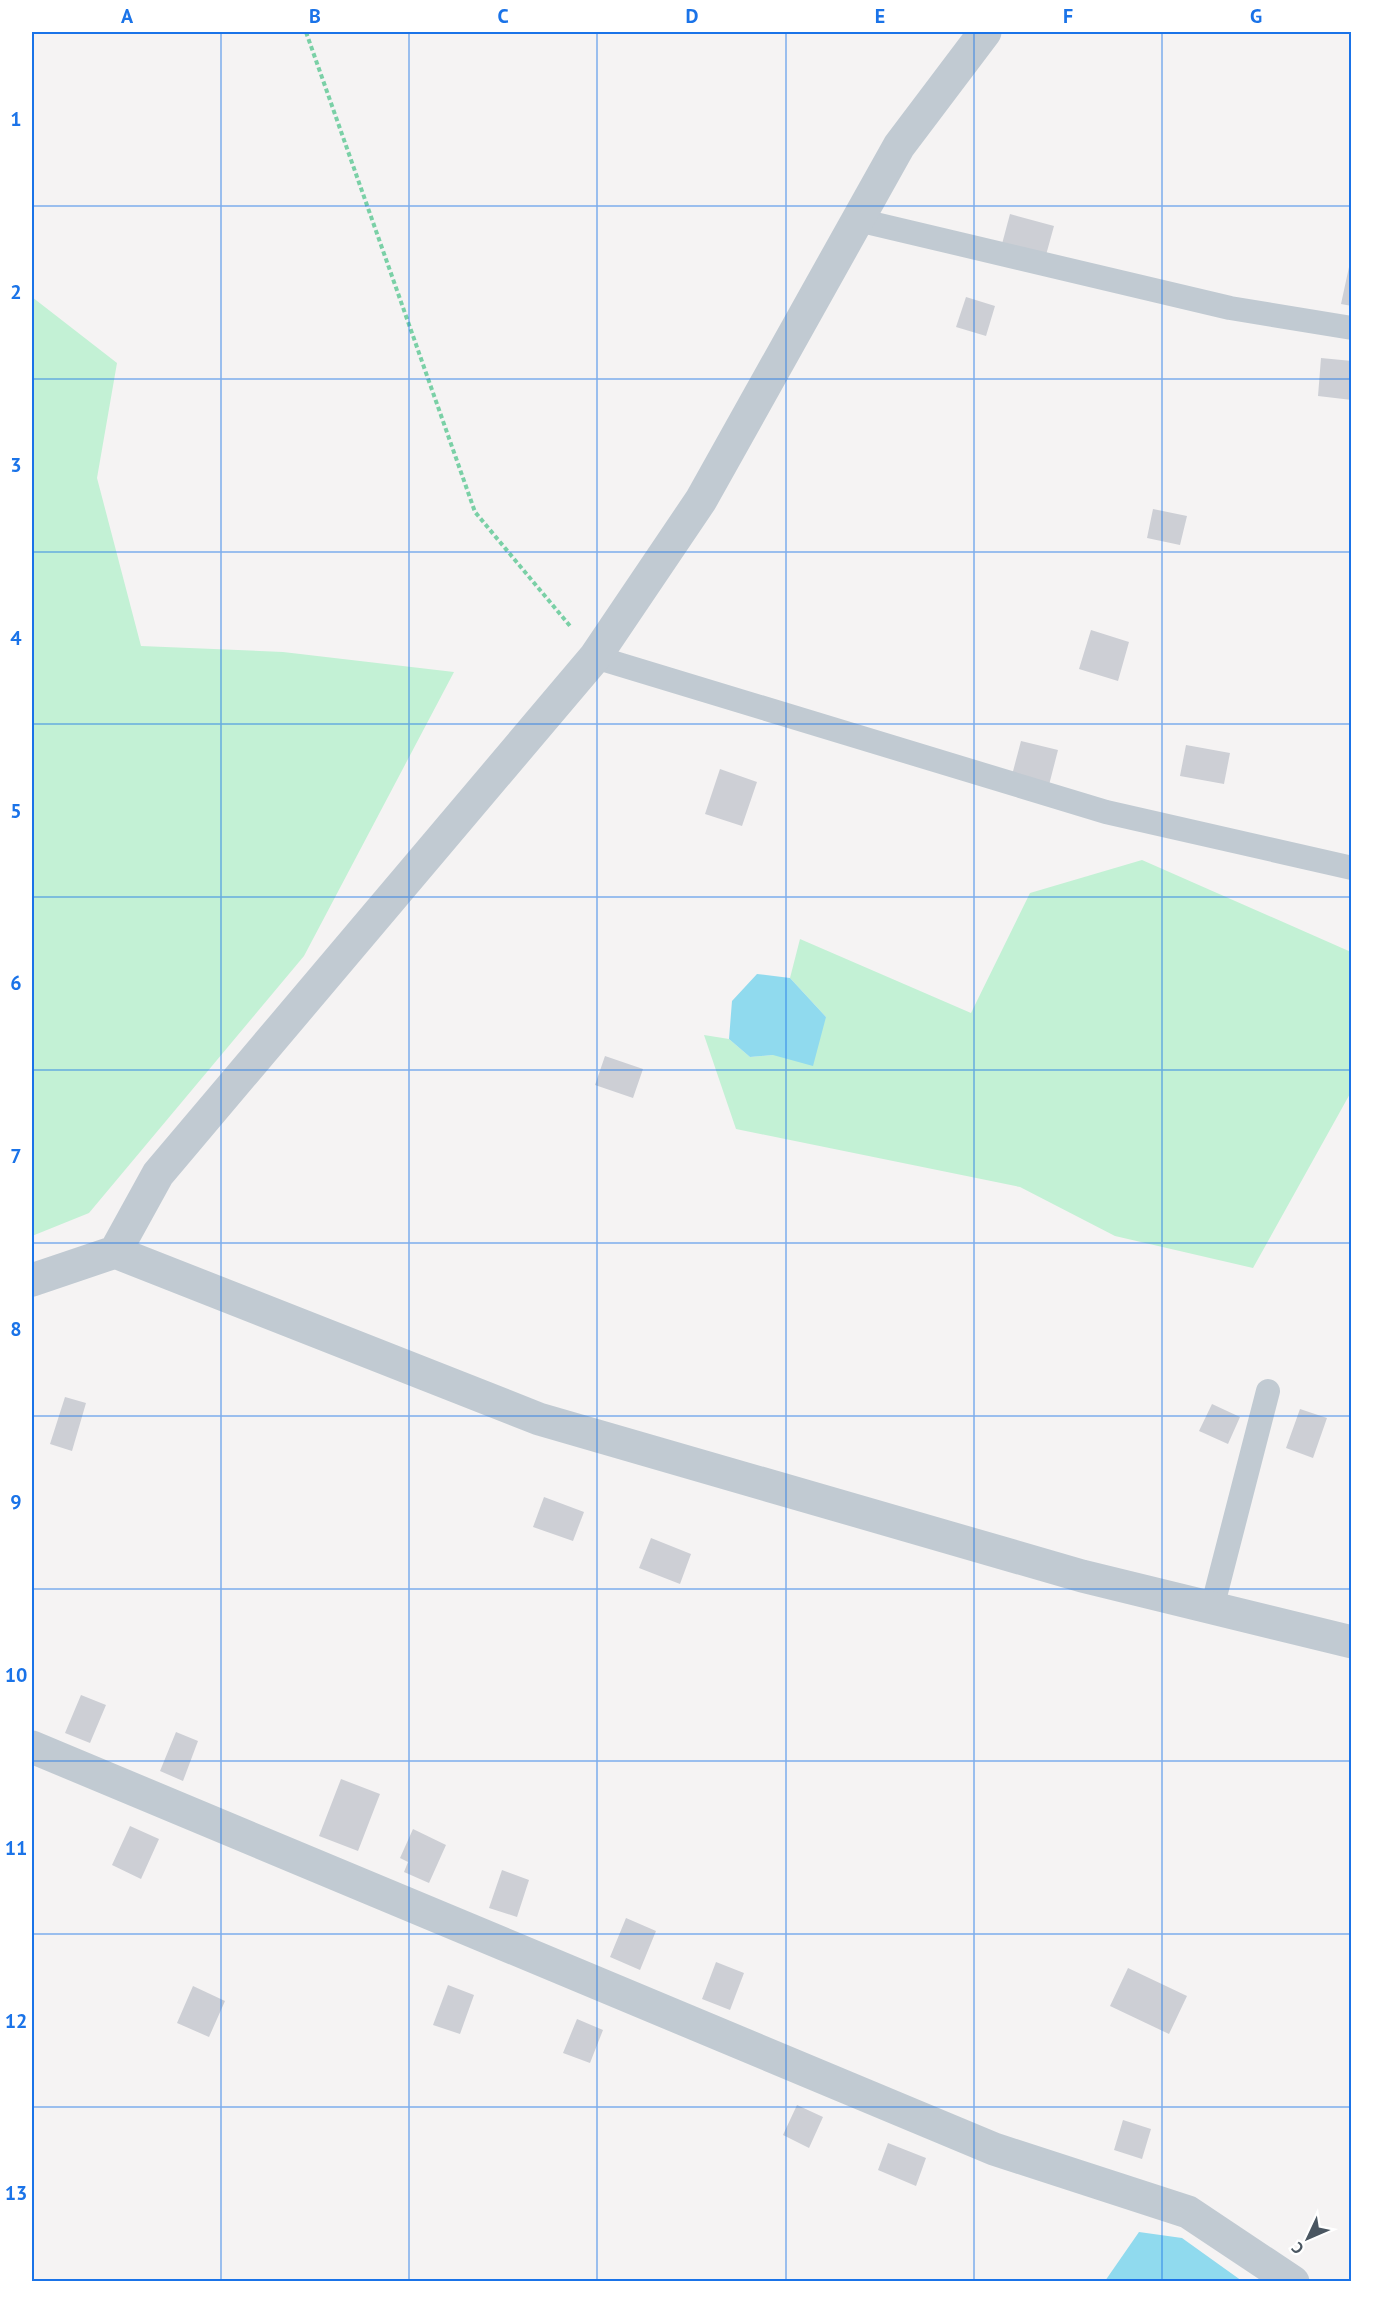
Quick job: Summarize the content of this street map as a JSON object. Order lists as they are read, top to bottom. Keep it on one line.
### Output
{"north":"bottom left","grid":{"columns":["A","B","C","D","E","F","G"],"rows":["1","2","3","4","5","6","7","8","9","10","11","12","13"]}}
